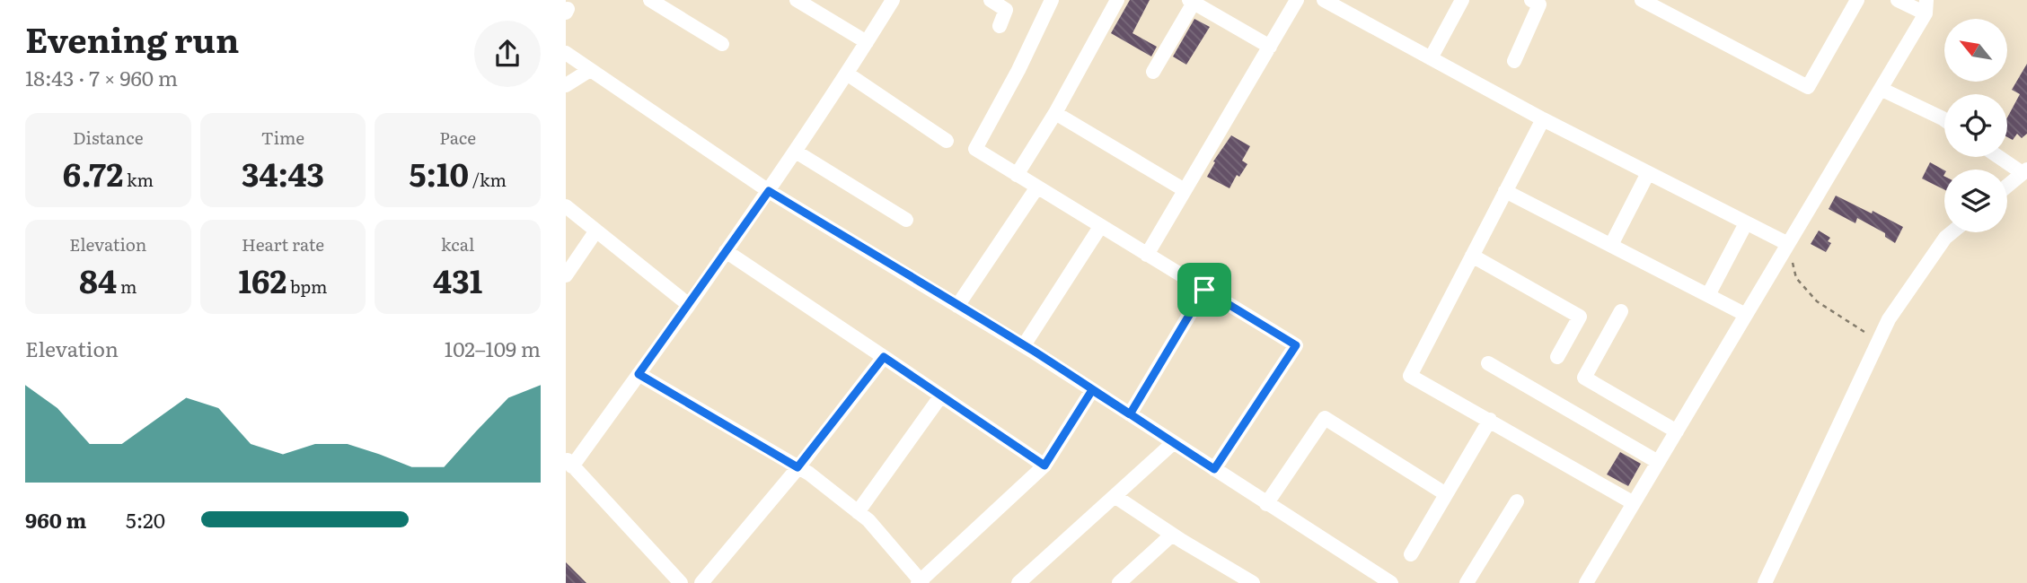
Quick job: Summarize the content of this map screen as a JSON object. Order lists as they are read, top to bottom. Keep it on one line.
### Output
{"north":"top left","page":{"heading":["Evening run","18:43 · 7 × 960 m"],"stats":[["Distance","6.72 km"],["Time","34:43"],["Pace","5:10 /km"],["Elevation","84 m"],["Heart rate","162 bpm"],["kcal","431"]],"chart":["Elevation","102–109 m"],"list":[{"name":"960 m","note":"5:20"}]}}
